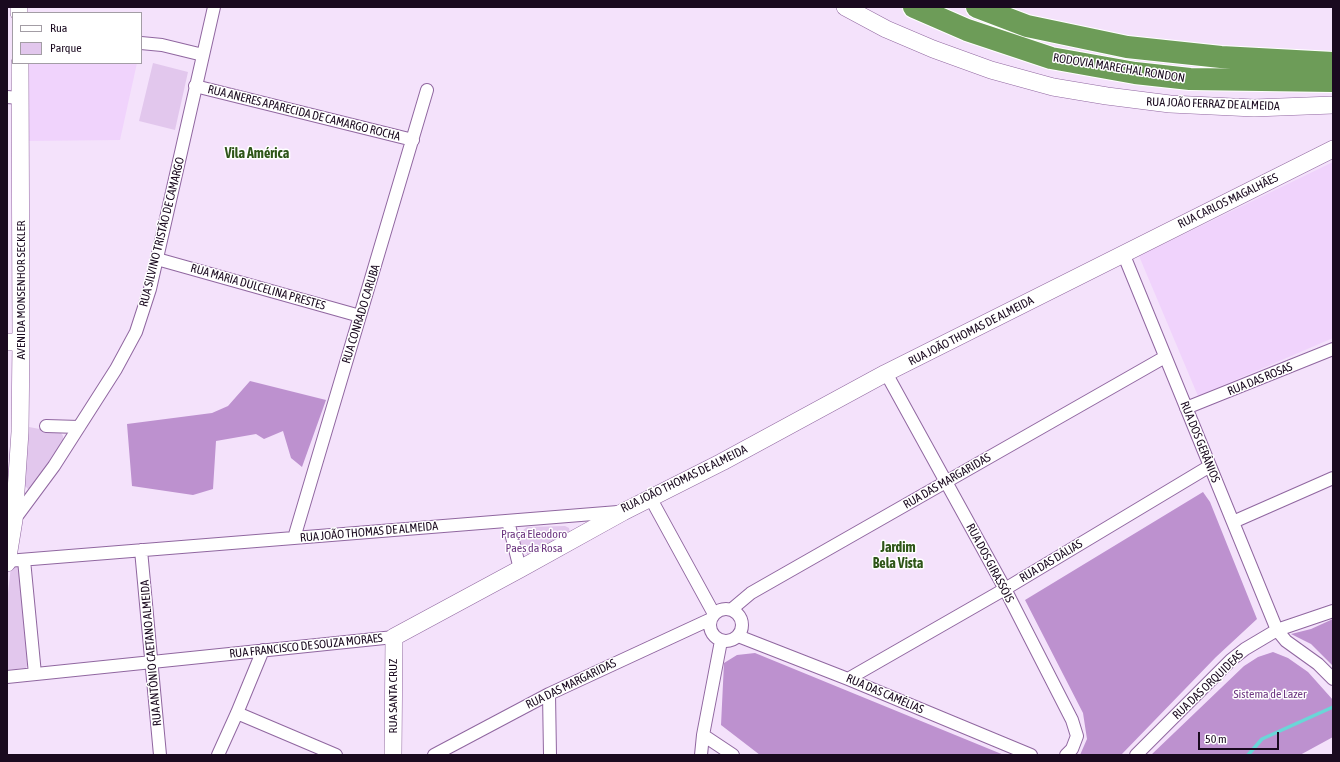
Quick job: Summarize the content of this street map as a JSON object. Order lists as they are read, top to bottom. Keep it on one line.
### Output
{"streets":{"highway":["RODOVIA MARECHAL RONDON"],"street":["RUA JOÃO FERRAZ DE ALMEIDA","RUA ANERES APARECIDA DE CAMARGO ROCHA","RUA CARLOS MAGALHÃES","RUA SILVINO TRISTÃO DE CAMARGO","RUA MARIA DULCELINA PRESTES","AVENIDA MONSENHOR SECKLER","RUA CONRADO CARUBA","RUA JOÃO THOMAS DE ALMEIDA","RUA DAS ROSAS","RUA DOS GERÂNIOS","RUA DAS MARGARIDAS","RUA DAS DÁLIAS","RUA DOS GIRASSÓIS","RUA FRANCISCO DE SOUZA MORAES","RUA ANTÔNIO CAETANO ALMEIDA","RUA DAS ORQUIDEAS","RUA DAS CAMÉLIAS","RUA SANTA CRUZ"]},"crossings":[["RUA ANERES APARECIDA DE CAMARGO ROCHA","RUA SILVINO TRISTÃO DE CAMARGO"],["RUA ANERES APARECIDA DE CAMARGO ROCHA","RUA CONRADO CARUBA"],["RUA CARLOS MAGALHÃES","RUA JOÃO THOMAS DE ALMEIDA"],["RUA CARLOS MAGALHÃES","RUA DOS GERÂNIOS"],["RUA SILVINO TRISTÃO DE CAMARGO","RUA MARIA DULCELINA PRESTES"],["RUA SILVINO TRISTÃO DE CAMARGO","AVENIDA MONSENHOR SECKLER"],["RUA MARIA DULCELINA PRESTES","RUA CONRADO CARUBA"],["AVENIDA MONSENHOR SECKLER","RUA JOÃO THOMAS DE ALMEIDA"],["RUA CONRADO CARUBA","RUA JOÃO THOMAS DE ALMEIDA"],["RUA JOÃO THOMAS DE ALMEIDA","RUA DOS GERÂNIOS"],["RUA JOÃO THOMAS DE ALMEIDA","RUA DOS GIRASSÓIS"],["RUA JOÃO THOMAS DE ALMEIDA","RUA FRANCISCO DE SOUZA MORAES"],["RUA JOÃO THOMAS DE ALMEIDA","RUA ANTÔNIO CAETANO ALMEIDA"],["RUA DAS ROSAS","RUA DOS GERÂNIOS"],["RUA DOS GERÂNIOS","RUA DAS MARGARIDAS"],["RUA DOS GERÂNIOS","RUA DAS DÁLIAS"],["RUA DOS GERÂNIOS","RUA DAS ORQUIDEAS"],["RUA DAS MARGARIDAS","RUA DOS GIRASSÓIS"],["RUA DAS MARGARIDAS","RUA DAS CAMÉLIAS"],["RUA DAS DÁLIAS","RUA DOS GIRASSÓIS"],["RUA DAS DÁLIAS","RUA DAS CAMÉLIAS"],["RUA FRANCISCO DE SOUZA MORAES","RUA ANTÔNIO CAETANO ALMEIDA"],["RUA FRANCISCO DE SOUZA MORAES","RUA SANTA CRUZ"]],"districts":["Vila América","Jardim Bela Vista"],"parks":["Praça Eleodoro Paes da Rosa","Sistema de Lazer"],"legend":["Rua","Parque"],"scale_bar":"50 m"}
